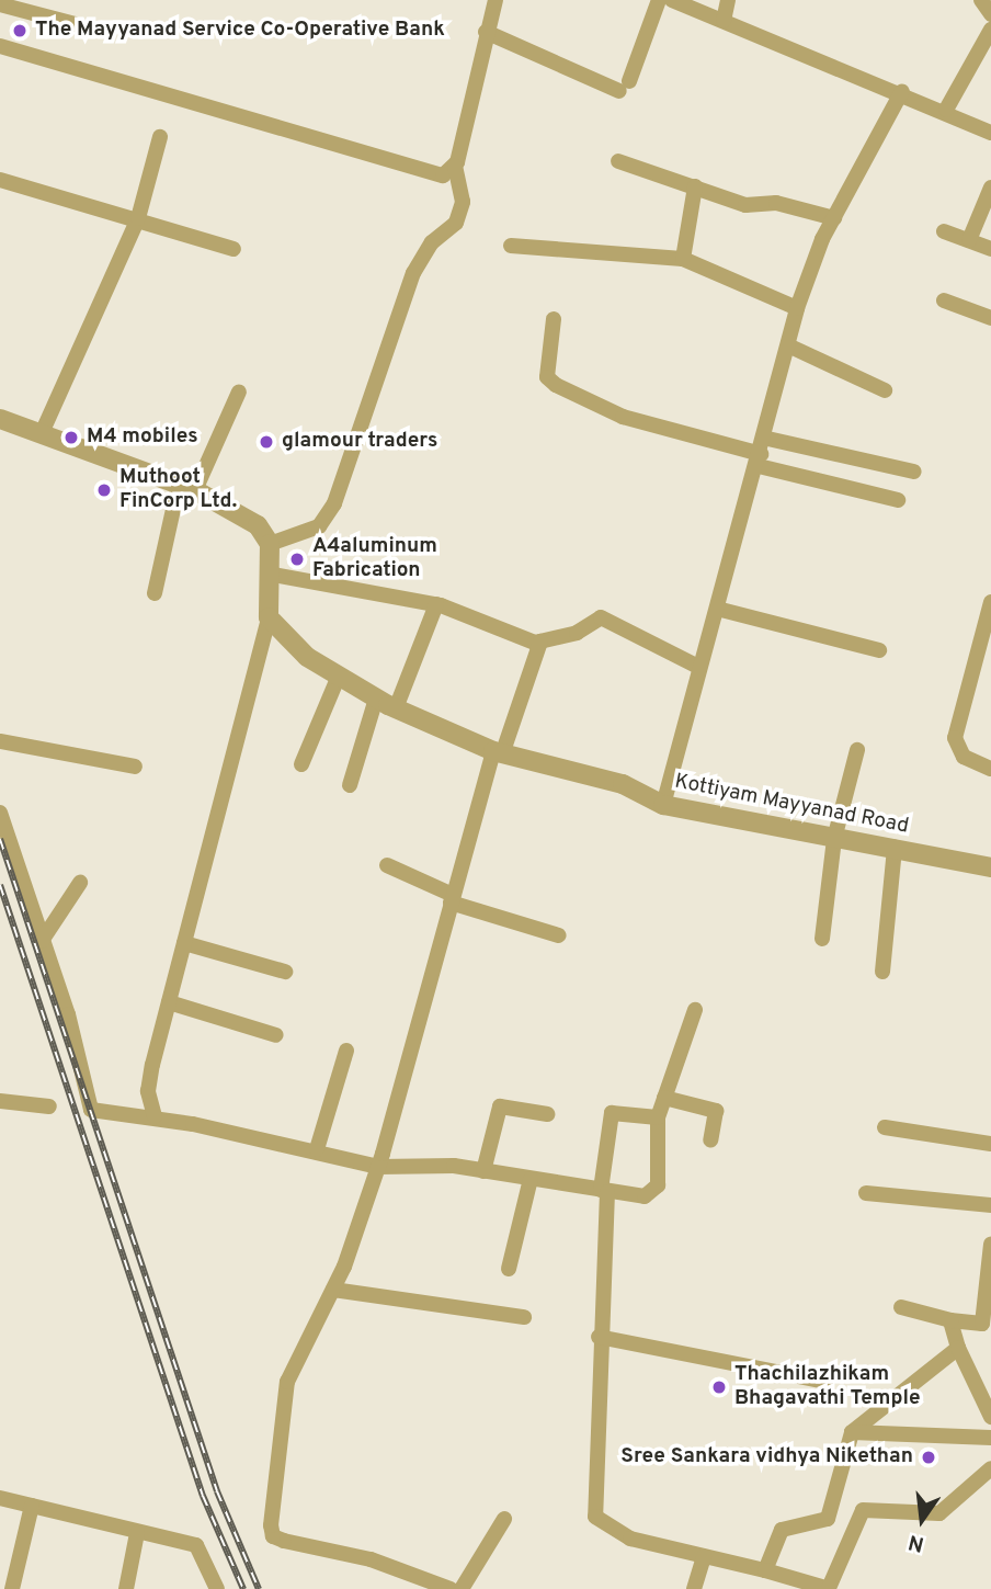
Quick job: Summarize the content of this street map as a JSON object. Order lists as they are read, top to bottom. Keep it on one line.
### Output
{"streets":{"street":["Kottiyam Mayyanad Road"]},"places":["The Mayyanad Service Co-Operative Bank","M4 mobiles","glamour traders","Muthoot FinCorp Ltd.","A4aluminum Fabrication","Thachilazhikam Bhagavathi Temple","Sree Sankara vidhya Nikethan"],"north":"bottom"}
